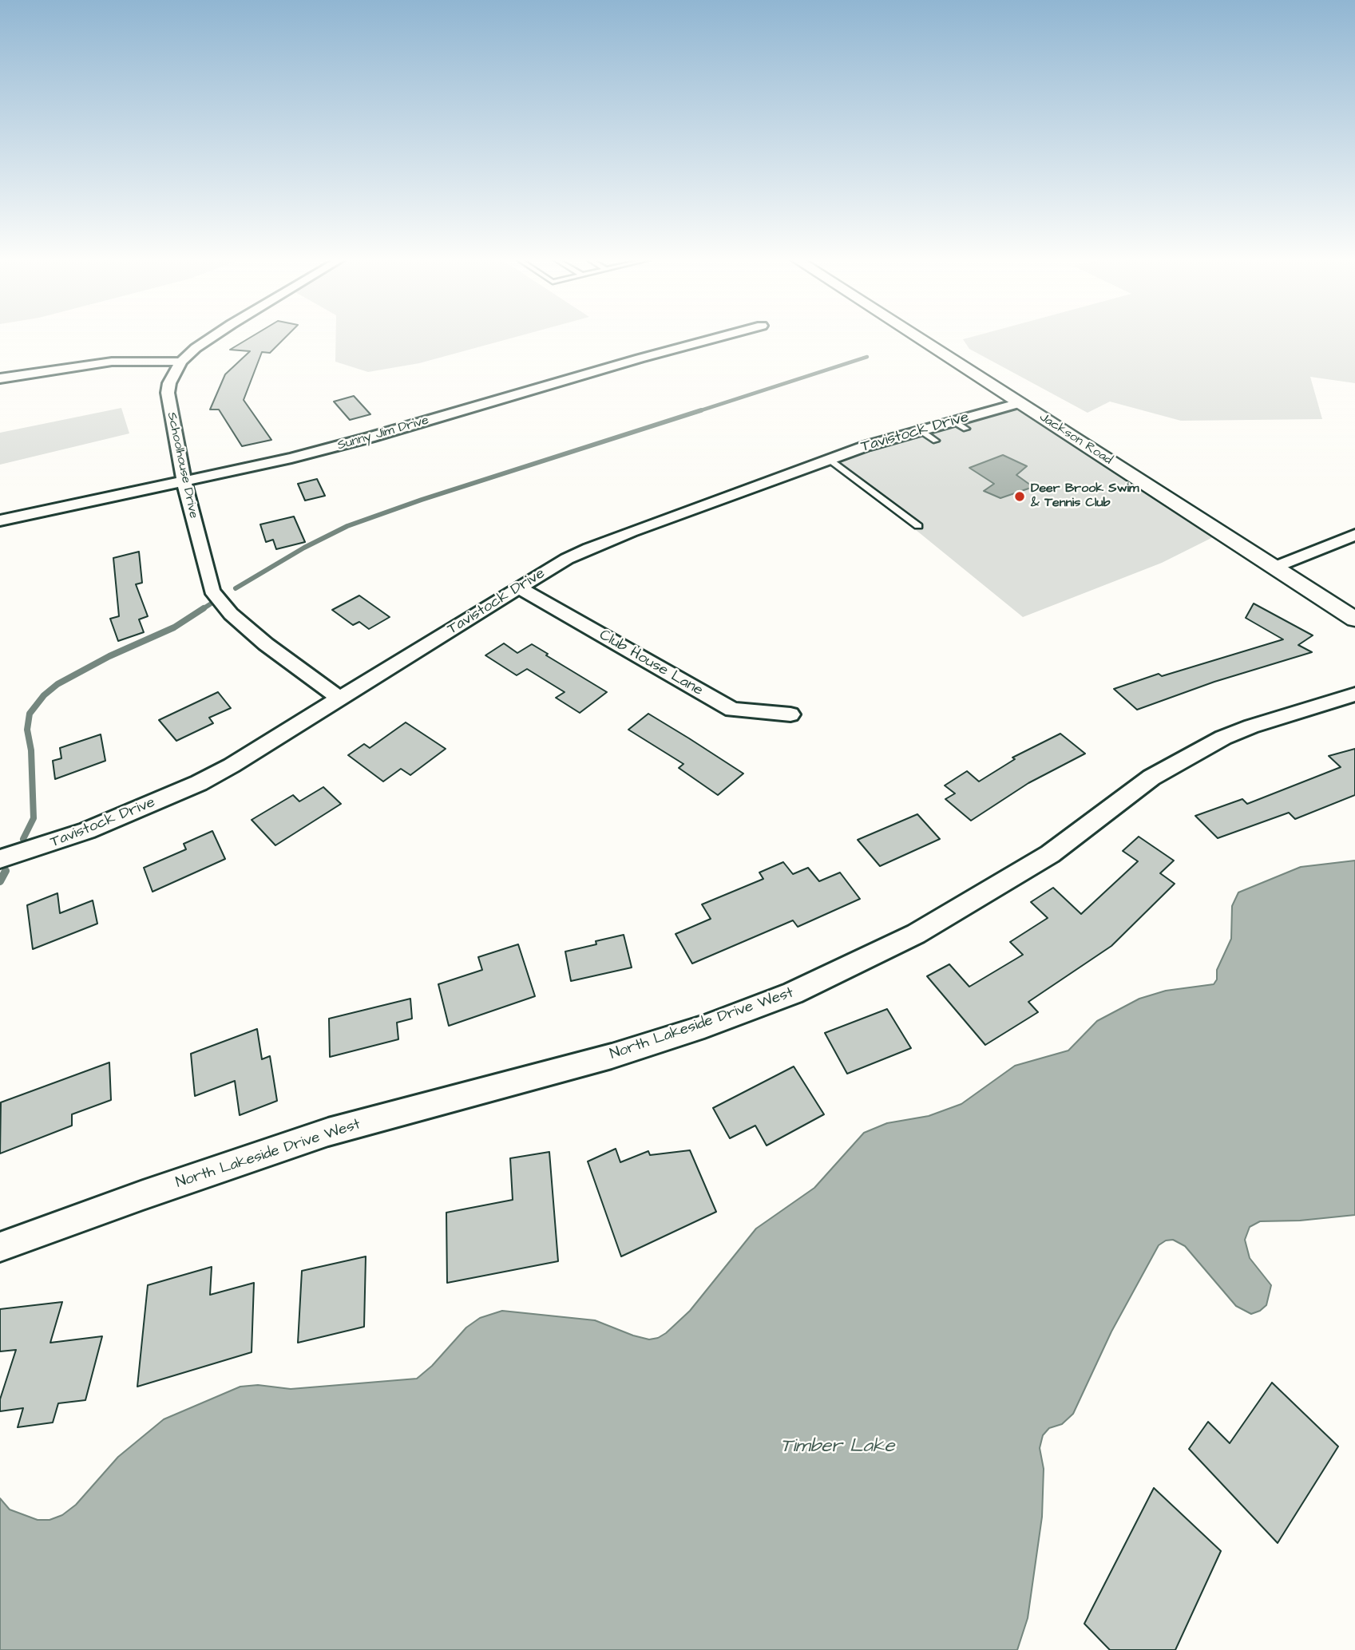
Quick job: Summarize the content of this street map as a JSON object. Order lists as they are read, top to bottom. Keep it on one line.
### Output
{"streets":{"street":["Tavistock Drive","Sunny Jim Drive","Jackson Road","Schoolhouse Drive","Club House Lane","North Lakeside Drive West"]},"crossings":[["Tavistock Drive","Jackson Road"],["Tavistock Drive","Schoolhouse Drive"],["Tavistock Drive","Club House Lane"],["Sunny Jim Drive","Schoolhouse Drive"]],"water":["Timber Lake"],"places":["Deer Brook Swim & Tennis Club"]}
